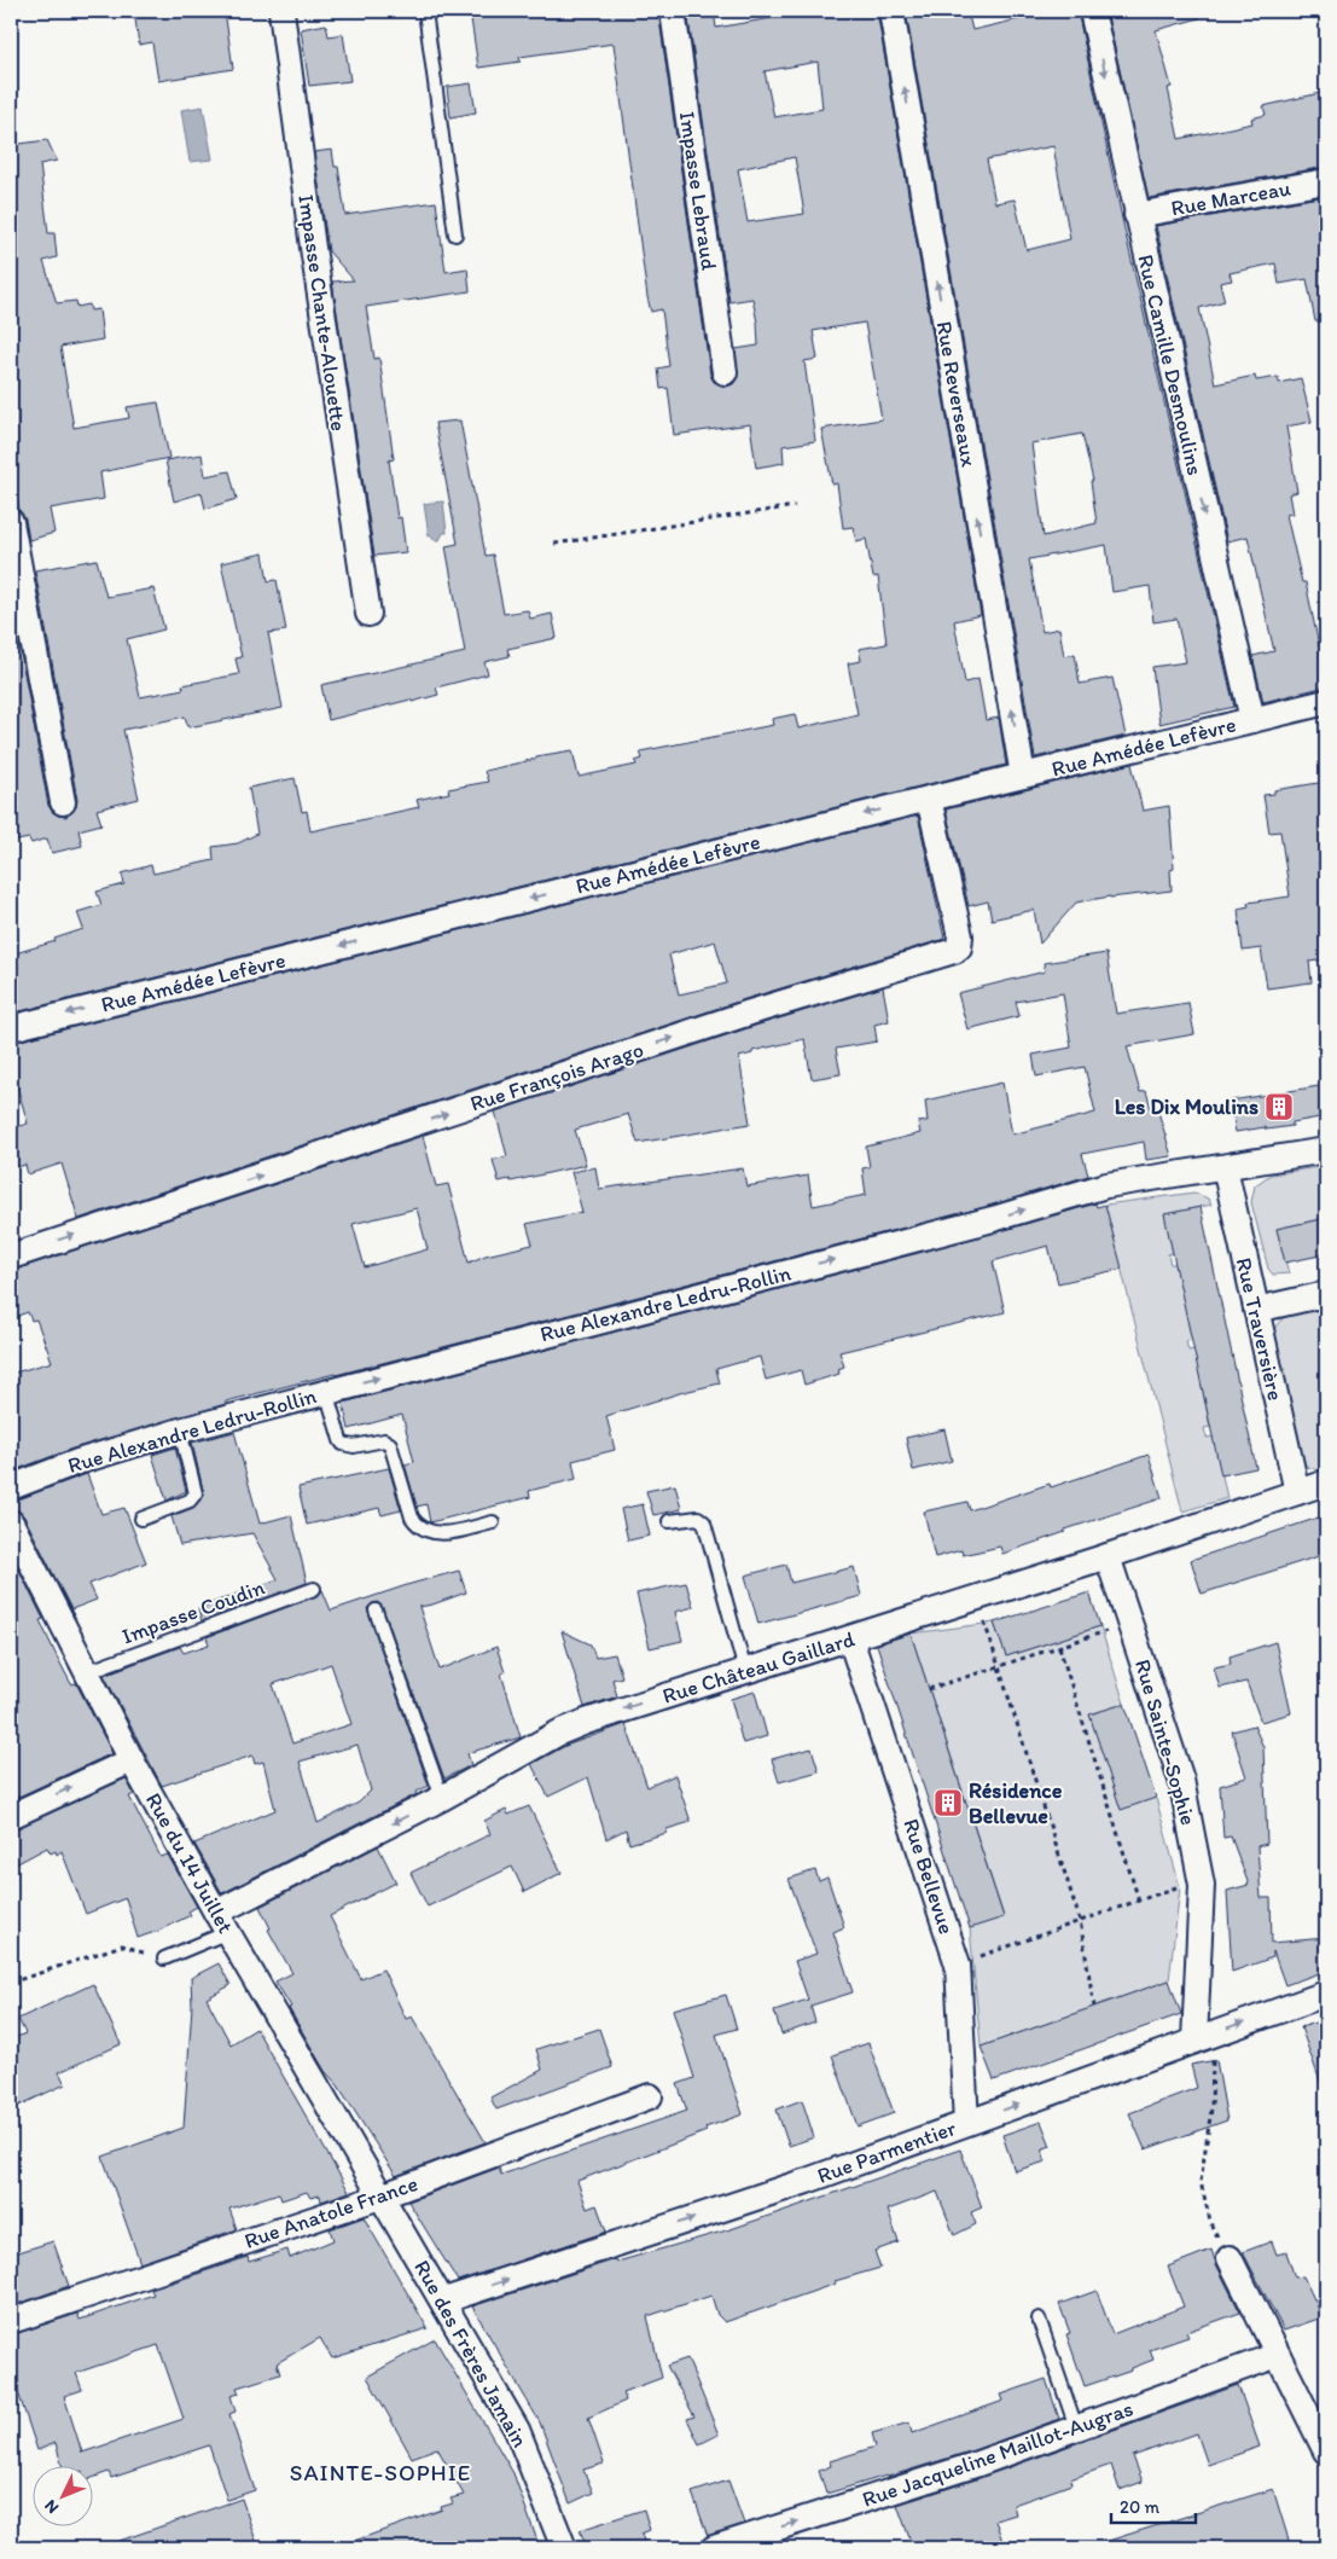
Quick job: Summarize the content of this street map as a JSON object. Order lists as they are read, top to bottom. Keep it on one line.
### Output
{"streets":{"street":["Impasse Lebraud","Rue Marceau","Impasse Chante-Alouette","Rue Camille Desmoulins","Rue Reverseaux","Rue Amédée Lefèvre","Rue François Arago","Rue Alexandre Ledru-Rollin","Rue Traversière","Rue Château Gaillard","Rue Sainte-Sophie","Rue du 14 Juillet","Rue Bellevue","Rue Parmentier","Rue Anatole France","Rue des Frères Jamain","Rue Jacqueline Maillot-Augras"],"lane":["Impasse Coudin"]},"crossings":[["Rue Marceau","Rue Camille Desmoulins"],["Rue Camille Desmoulins","Rue Amédée Lefèvre"],["Rue Reverseaux","Rue Amédée Lefèvre"],["Rue Amédée Lefèvre","Rue François Arago"],["Rue Alexandre Ledru-Rollin","Rue Traversière"],["Rue Traversière","Rue Château Gaillard"],["Impasse Coudin","Rue du 14 Juillet"],["Rue Château Gaillard","Rue Sainte-Sophie"],["Rue Château Gaillard","Rue du 14 Juillet"],["Rue Château Gaillard","Rue Bellevue"],["Rue Sainte-Sophie","Rue Parmentier"],["Rue du 14 Juillet","Rue Anatole France"],["Rue du 14 Juillet","Rue des Frères Jamain"],["Rue Bellevue","Rue Parmentier"],["Rue Parmentier","Rue des Frères Jamain"],["Rue Anatole France","Rue des Frères Jamain"]],"one_way":["Rue Camille Desmoulins","Rue Reverseaux","Rue Amédée Lefèvre","Rue François Arago","Rue Alexandre Ledru-Rollin","Rue Château Gaillard","Rue Parmentier","Rue Jacqueline Maillot-Augras"],"districts":["SAINTE-SOPHIE"],"places":{"building":["Les Dix Moulins","Résidence Bellevue"]},"scale_bar":"20 m","north":"bottom left"}
